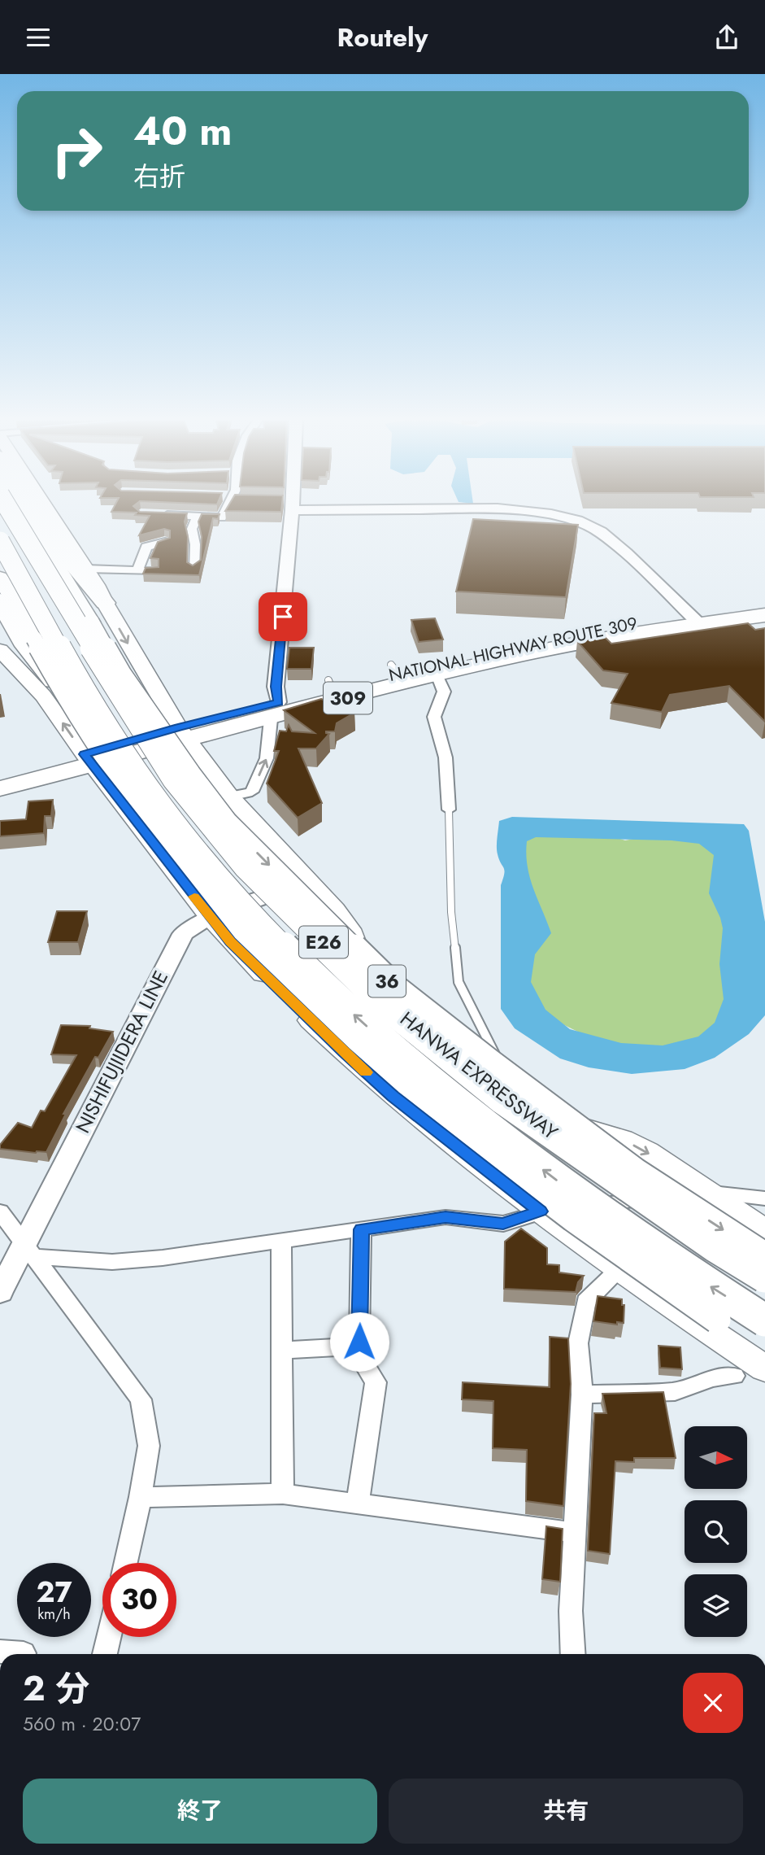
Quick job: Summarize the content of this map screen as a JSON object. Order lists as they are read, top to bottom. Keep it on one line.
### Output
{"streets":{"highway":["NATIONAL HIGHWAY ROUTE 309","309","E26","HANWA EXPRESSWAY"],"main road":["36","NISHIFUJIIDERA LINE"]},"crossings":[["NATIONAL HIGHWAY ROUTE 309","36"],["36","NISHIFUJIIDERA LINE"]],"north":"right","page":{"header":"Routely","turn":["40 m","右折"],"speed":"27 km/h","limit":"30","heading":["2 分","560 m · 20:07"],"buttons":["終了","共有"]}}
